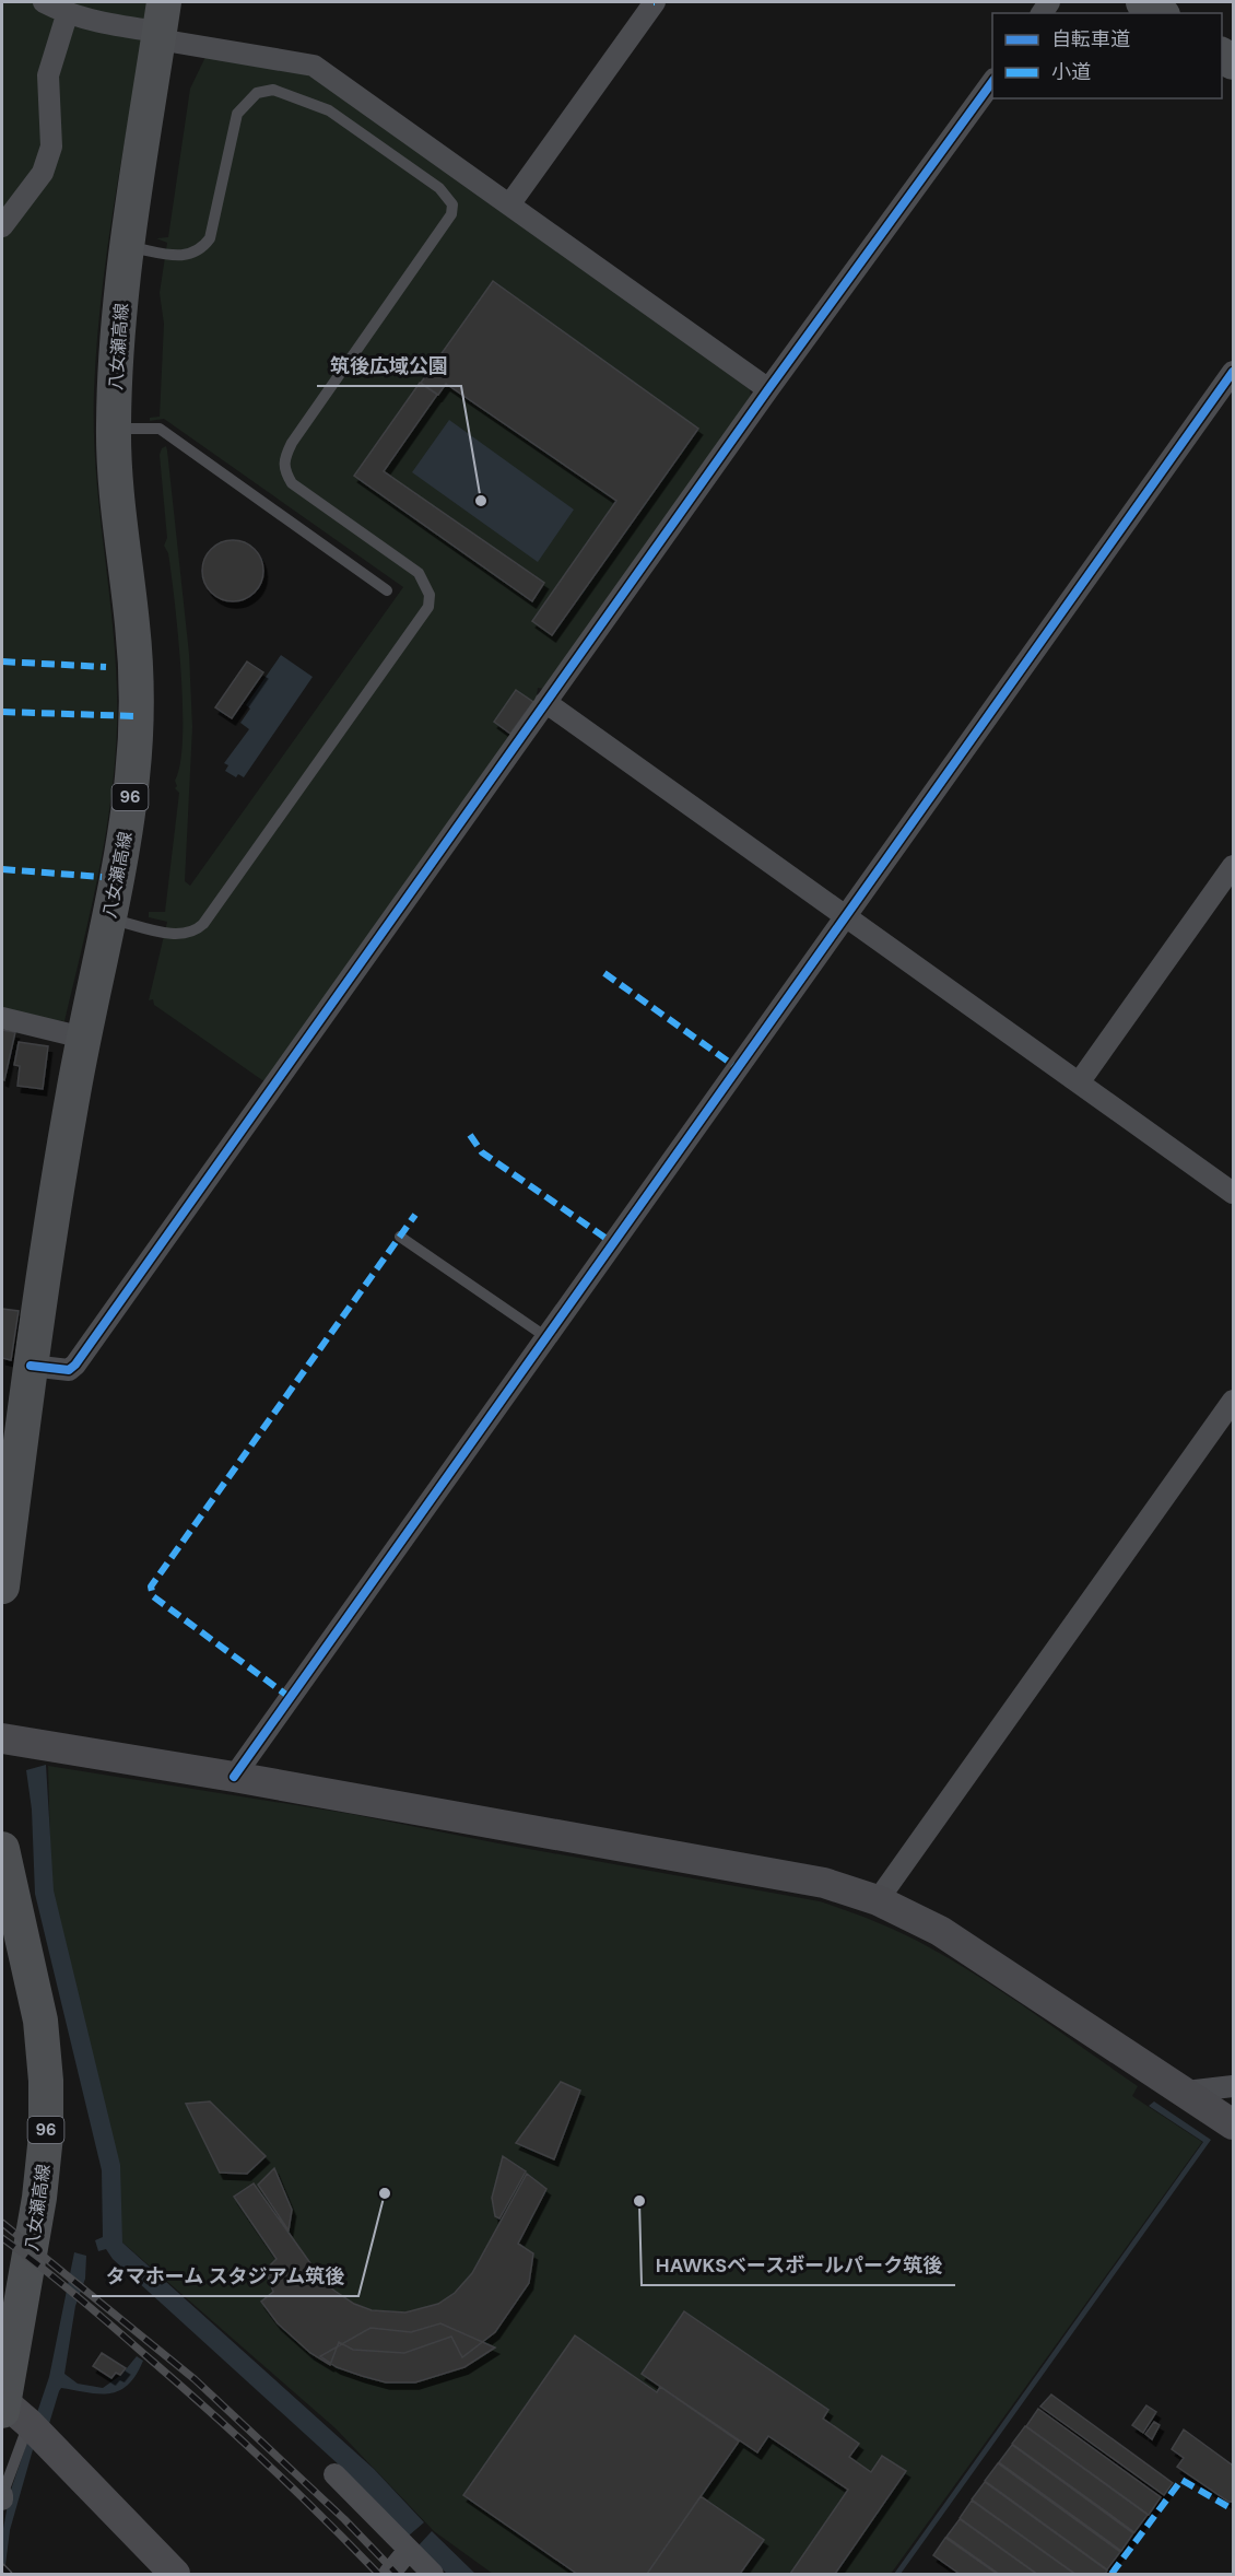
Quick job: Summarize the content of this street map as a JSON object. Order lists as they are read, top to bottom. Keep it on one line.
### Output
{"streets":{"main road":["八女瀬高線","96"]},"places":["筑後広域公園","タマホーム スタジアム筑後","HAWKSベースボールパーク筑後"],"legend":["自転車道","小道"]}
